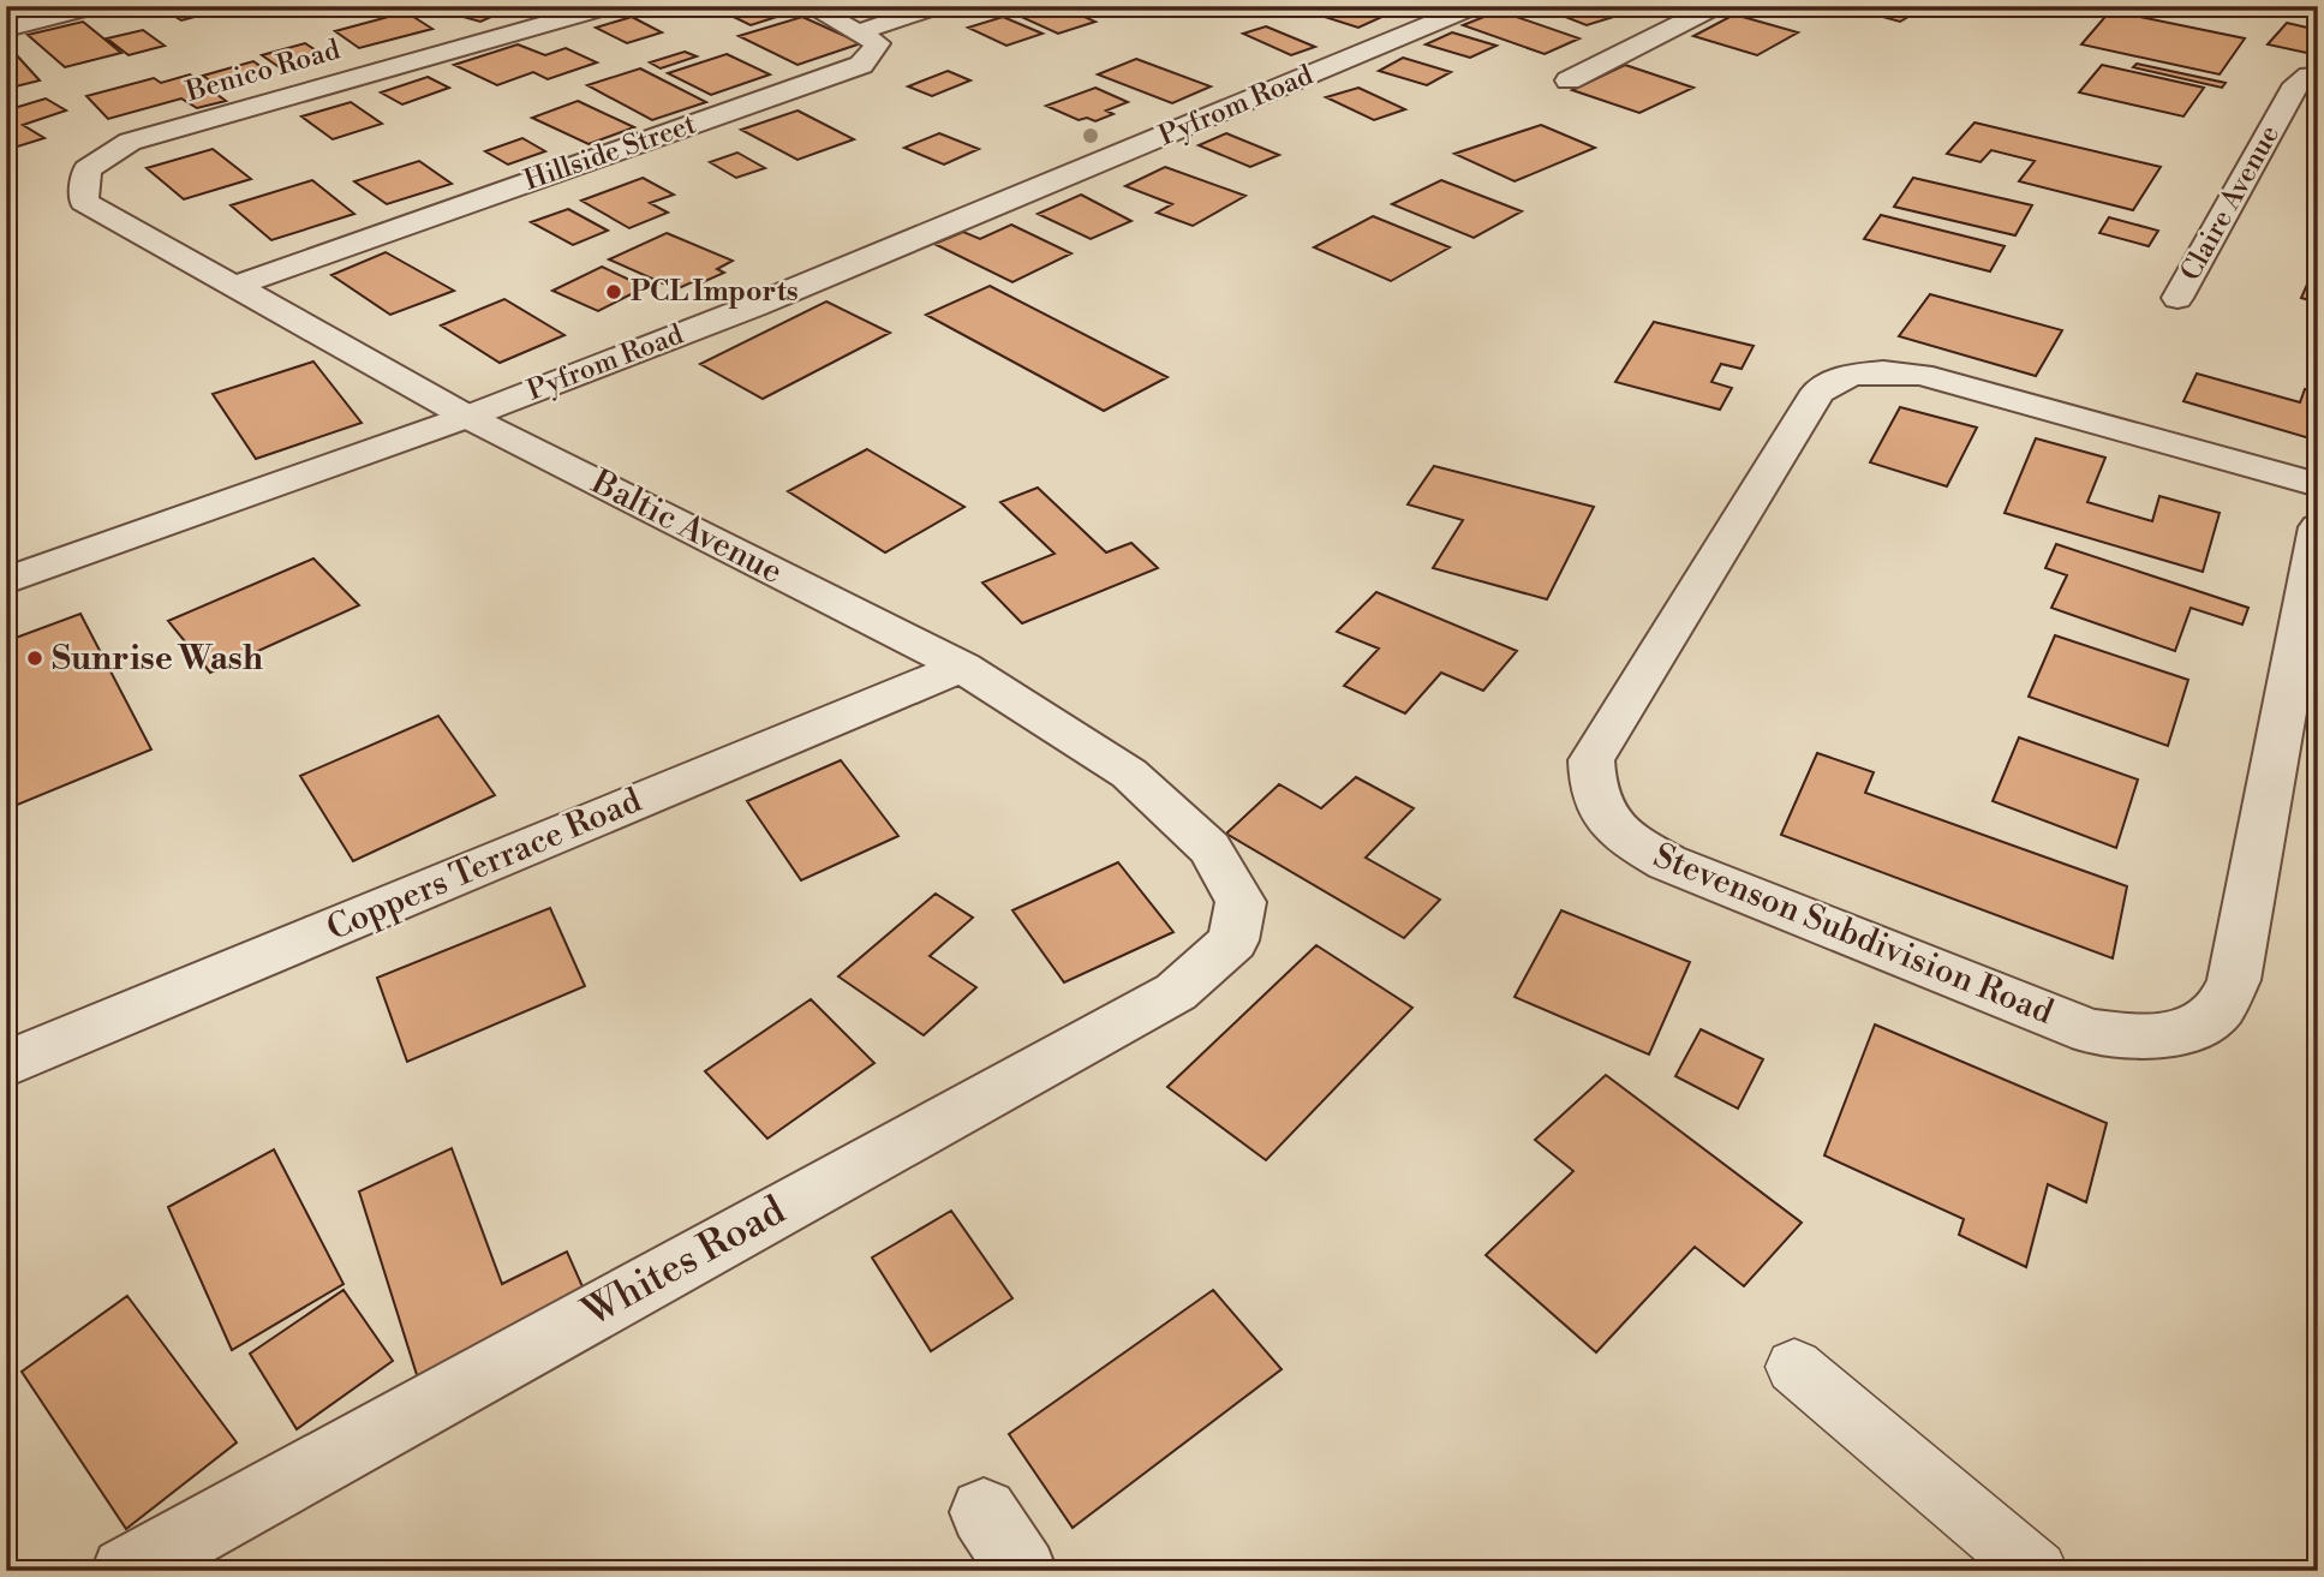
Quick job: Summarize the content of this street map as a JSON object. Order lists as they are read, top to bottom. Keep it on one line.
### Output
{"streets":{"street":["Benico Road","Pyfrom Road","Hillside Street","Claire Avenue","Baltic Avenue","Coppers Terrace Road","Stevenson Subdivision Road","Whites Road"]},"crossings":[["Benico Road","Baltic Avenue"],["Pyfrom Road","Baltic Avenue"],["Hillside Street","Baltic Avenue"],["Baltic Avenue","Coppers Terrace Road"],["Baltic Avenue","Whites Road"]],"places":["PCL Imports","Sunrise Wash"]}
